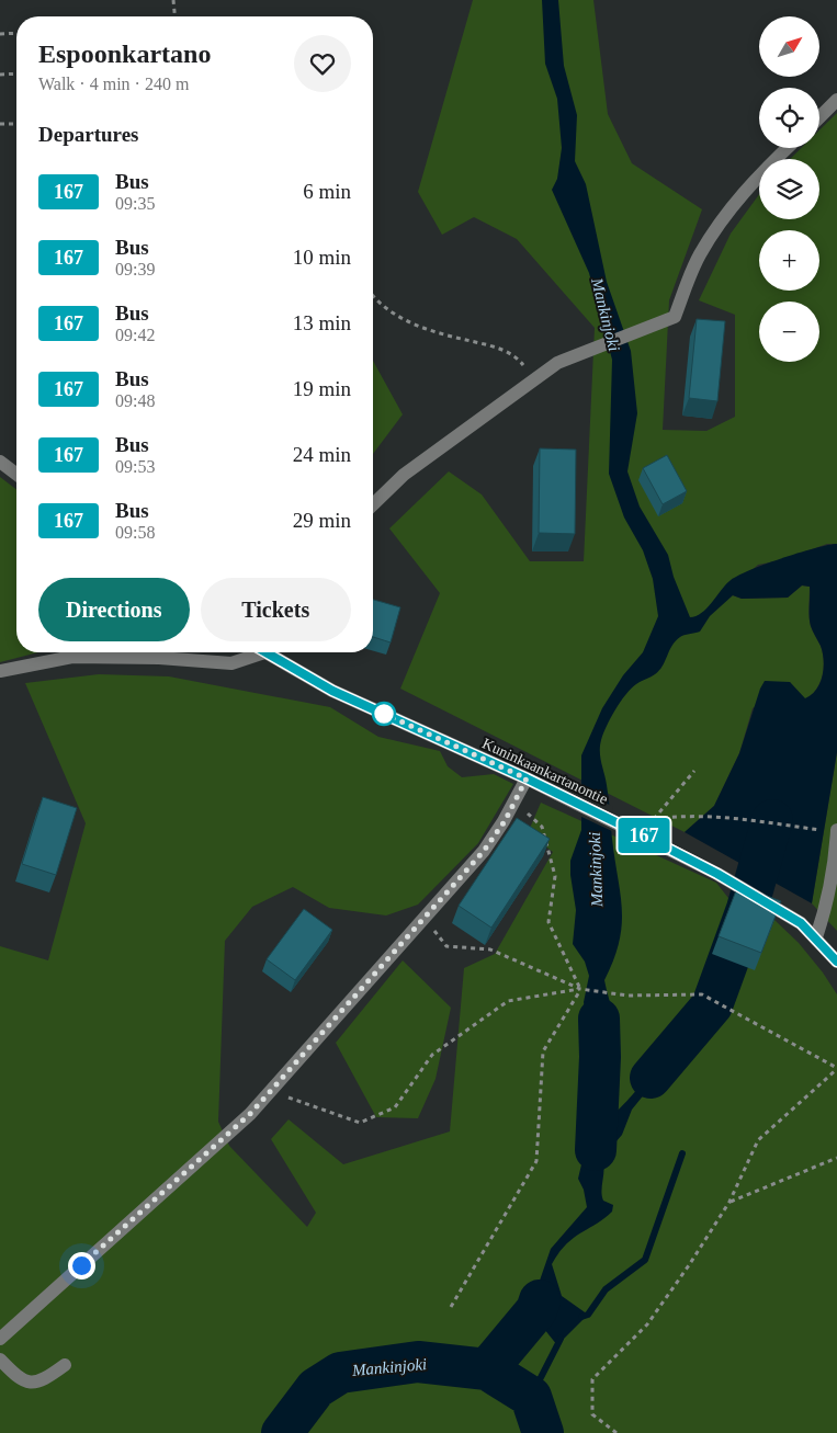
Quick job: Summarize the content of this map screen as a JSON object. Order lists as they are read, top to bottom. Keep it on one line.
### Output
{"streets":{"street":["Kuninkaankartanontie"]},"water":["Mankinjoki"],"lines":["bus line 167"],"north":"top right","page":{"on_map":"167","map_buttons":["+","−"],"heading":[["Espoonkartano","Walk · 4 min · 240 m"],"Departures"],"list":[{"mark":"167","name":"Bus","note":"09:35","value":"6 min"},{"mark":"167","name":"Bus","note":"09:39","value":"10 min"},{"mark":"167","name":"Bus","note":"09:42","value":"13 min"},{"mark":"167","name":"Bus","note":"09:48","value":"19 min"},{"mark":"167","name":"Bus","note":"09:53","value":"24 min"},{"mark":"167","name":"Bus","note":"09:58","value":"29 min"}],"buttons":["Directions","Tickets"]}}
